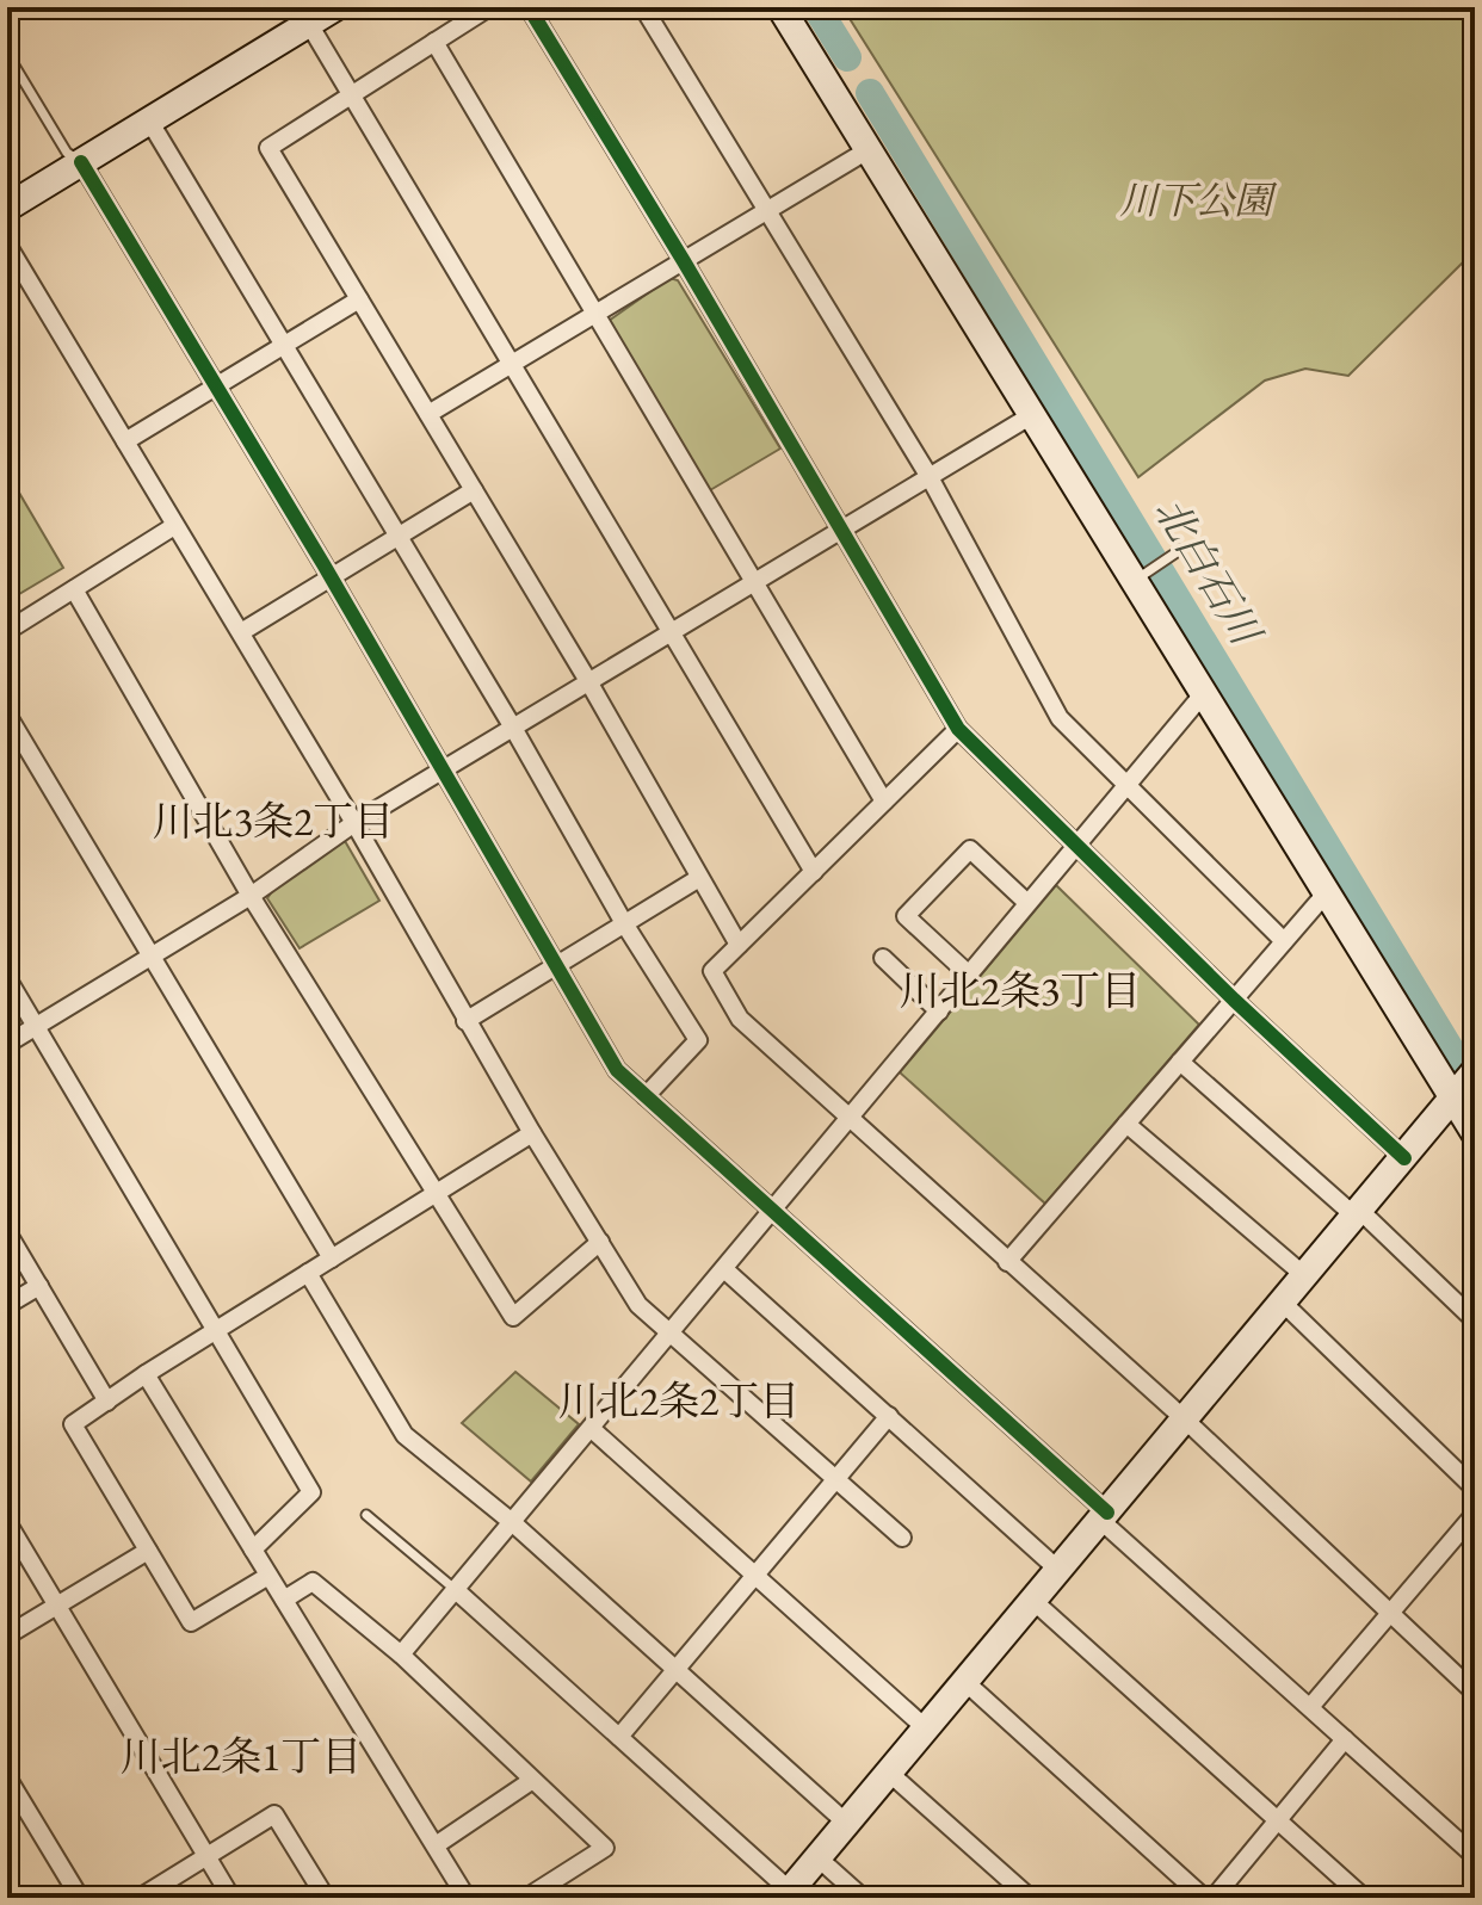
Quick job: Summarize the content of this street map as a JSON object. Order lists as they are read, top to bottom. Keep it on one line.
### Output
{"districts":["川北3条2丁目","川北2条3丁目","川北2条2丁目","川北2条1丁目"],"water":["北白石川"],"parks":["川下公園"]}
